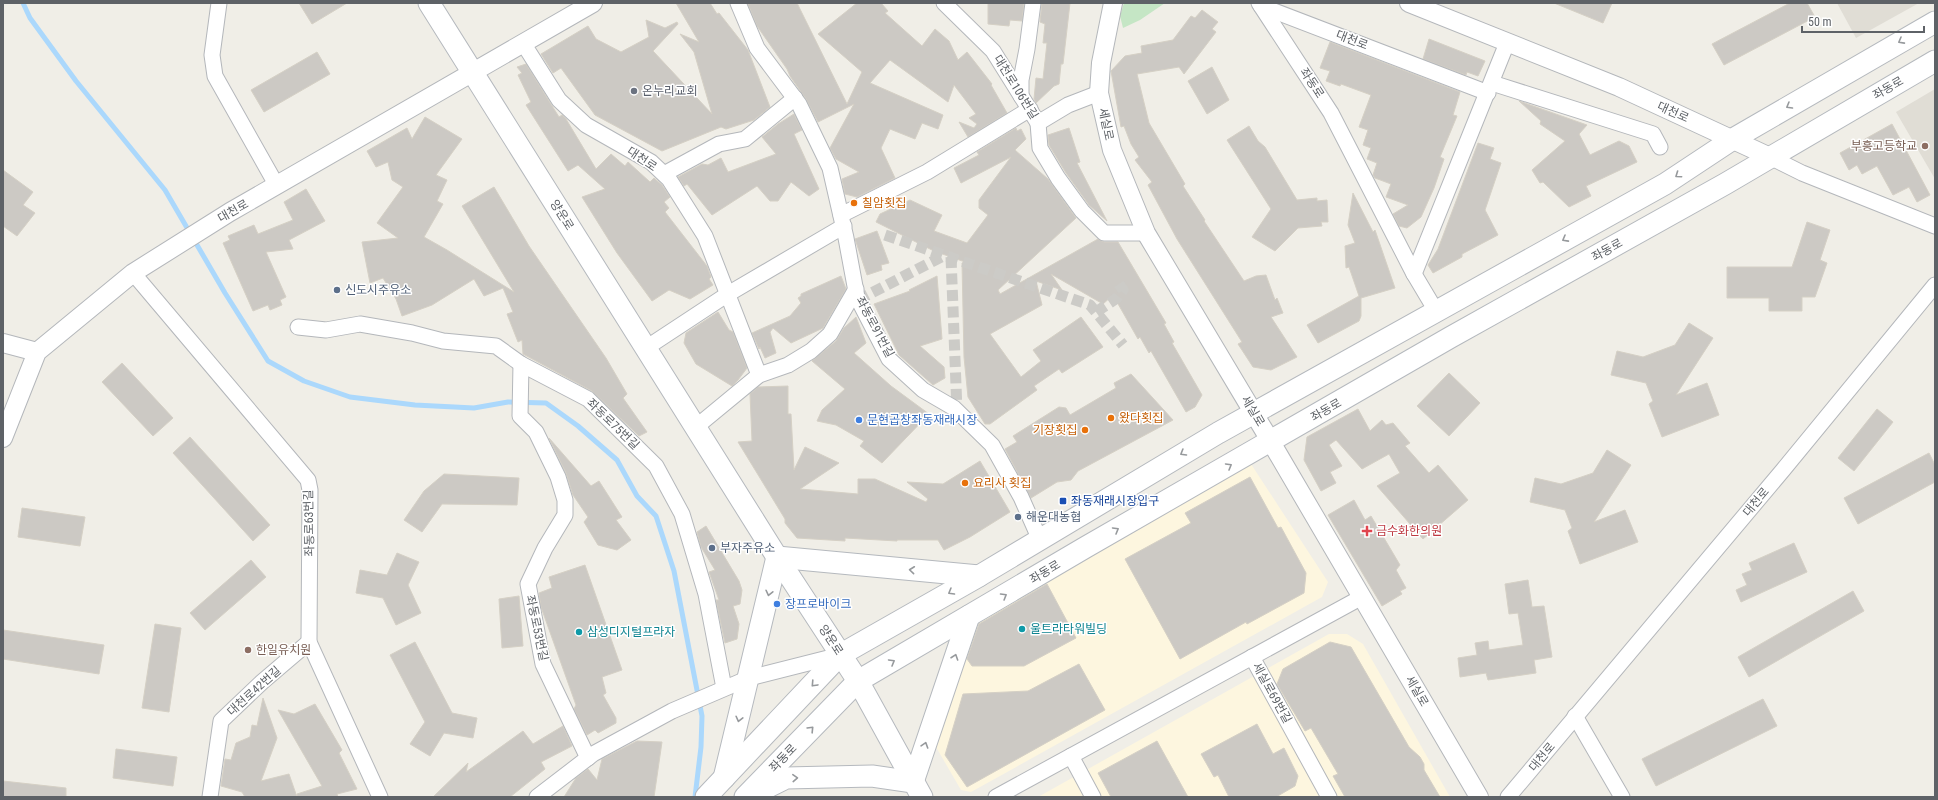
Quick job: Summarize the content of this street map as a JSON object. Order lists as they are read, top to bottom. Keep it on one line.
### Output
{"streets":{"main road":["좌동로","양운로"],"street":["대천로","대천로106번길","세실로","좌동로91번길","좌동로75번길","좌동로63번길","좌동로53번길","대천로42번길","세실로69번길"]},"crossings":[["대천로","좌동로"],["대천로","양운로"],["대천로","좌동로63번길"],["좌동로","세실로"],["좌동로","양운로"],["대천로106번길","세실로"],["세실로","세실로69번길"],["좌동로75번길","좌동로53번길"],["좌동로63번길","대천로42번길"]],"places":{"other":["온누리교회","부흥고등학교","칠암횟집","신도시주유소","왔다횟집","문현곱창좌동재래시장","기장횟집","요리사 횟집","해운대농협","부자주유소","장프로바이크","울트라타워빌딩","삼성디지털프라자","한일유치원"],"transit":["좌동재래시장입구"],"health":["금수화한의원"]},"scale_bar":"50 m"}
